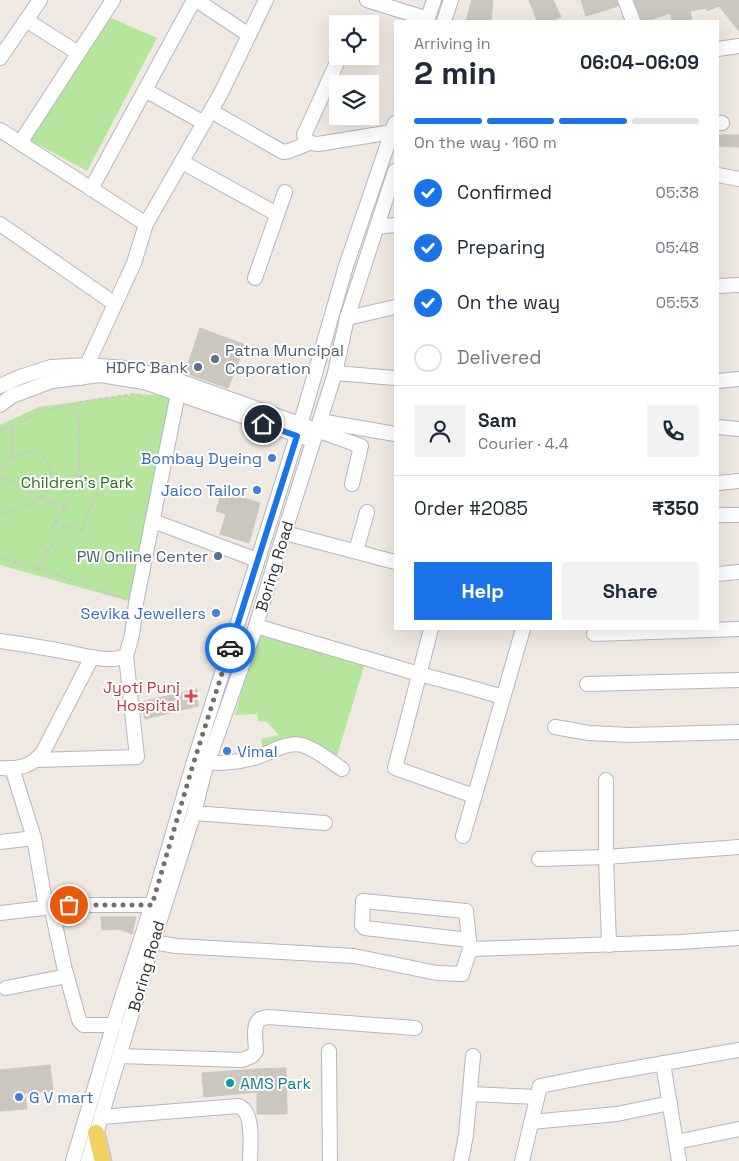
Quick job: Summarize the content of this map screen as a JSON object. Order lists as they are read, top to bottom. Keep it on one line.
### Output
{"streets":{"street":["Boring Road"]},"parks":["Children's Park"],"places":{"other":["Patna Muncipal Coporation","HDFC Bank","Bombay Dyeing","Jaico Tailor","PW Online Center","Sevika Jewellers","Vimal","AMS Park","G V mart"],"health":["Jyoti Punj Hospital"]},"page":{"heading":["2 min","Arriving in","06:04–06:09"],"panel":["Sam","Courier · 4.4","Order #2085","₹350"],"bar":"On the way · 160 m","list":[["Confirmed","05:38"],["Preparing","05:48"],["On the way","05:53"],"Delivered"],"buttons":["Help","Share"]}}
